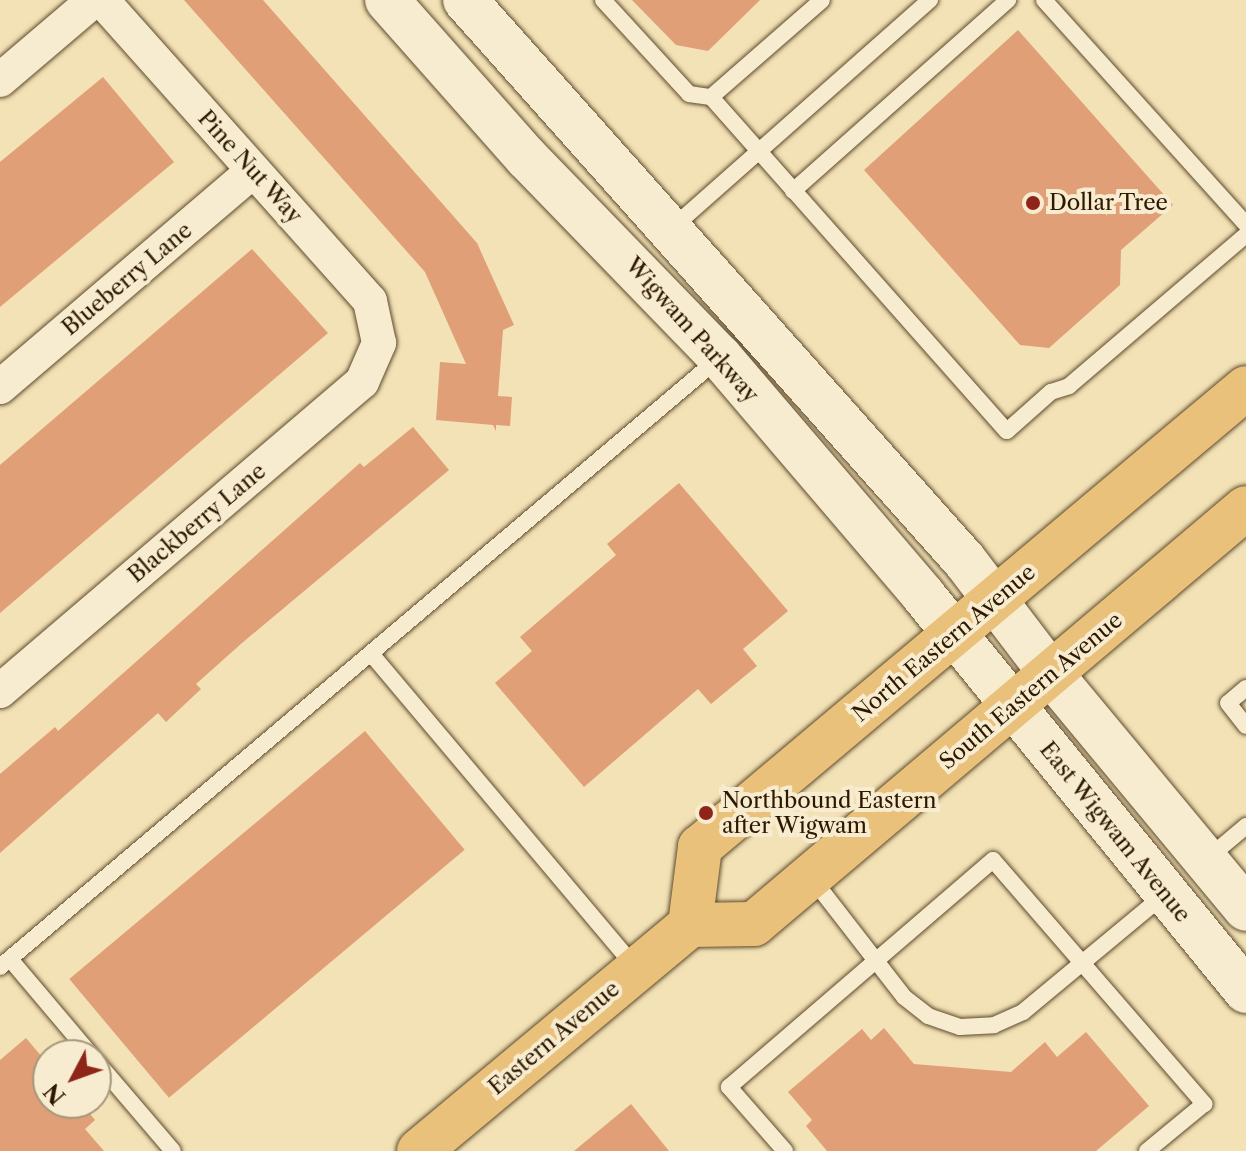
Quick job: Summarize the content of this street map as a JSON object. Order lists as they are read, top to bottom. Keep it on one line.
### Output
{"streets":{"main road":["Wigwam Parkway","North Eastern Avenue","South Eastern Avenue","East Wigwam Avenue","Eastern Avenue"],"street":["Pine Nut Way","Blueberry Lane","Blackberry Lane"]},"crossings":[["Pine Nut Way","Blueberry Lane"],["Pine Nut Way","Blackberry Lane"],["Wigwam Parkway","North Eastern Avenue"],["Wigwam Parkway","East Wigwam Avenue"],["North Eastern Avenue","South Eastern Avenue"],["North Eastern Avenue","Eastern Avenue"],["South Eastern Avenue","East Wigwam Avenue"],["South Eastern Avenue","Eastern Avenue"]],"places":["Dollar Tree","Northbound Eastern after Wigwam"],"north":"bottom left"}
